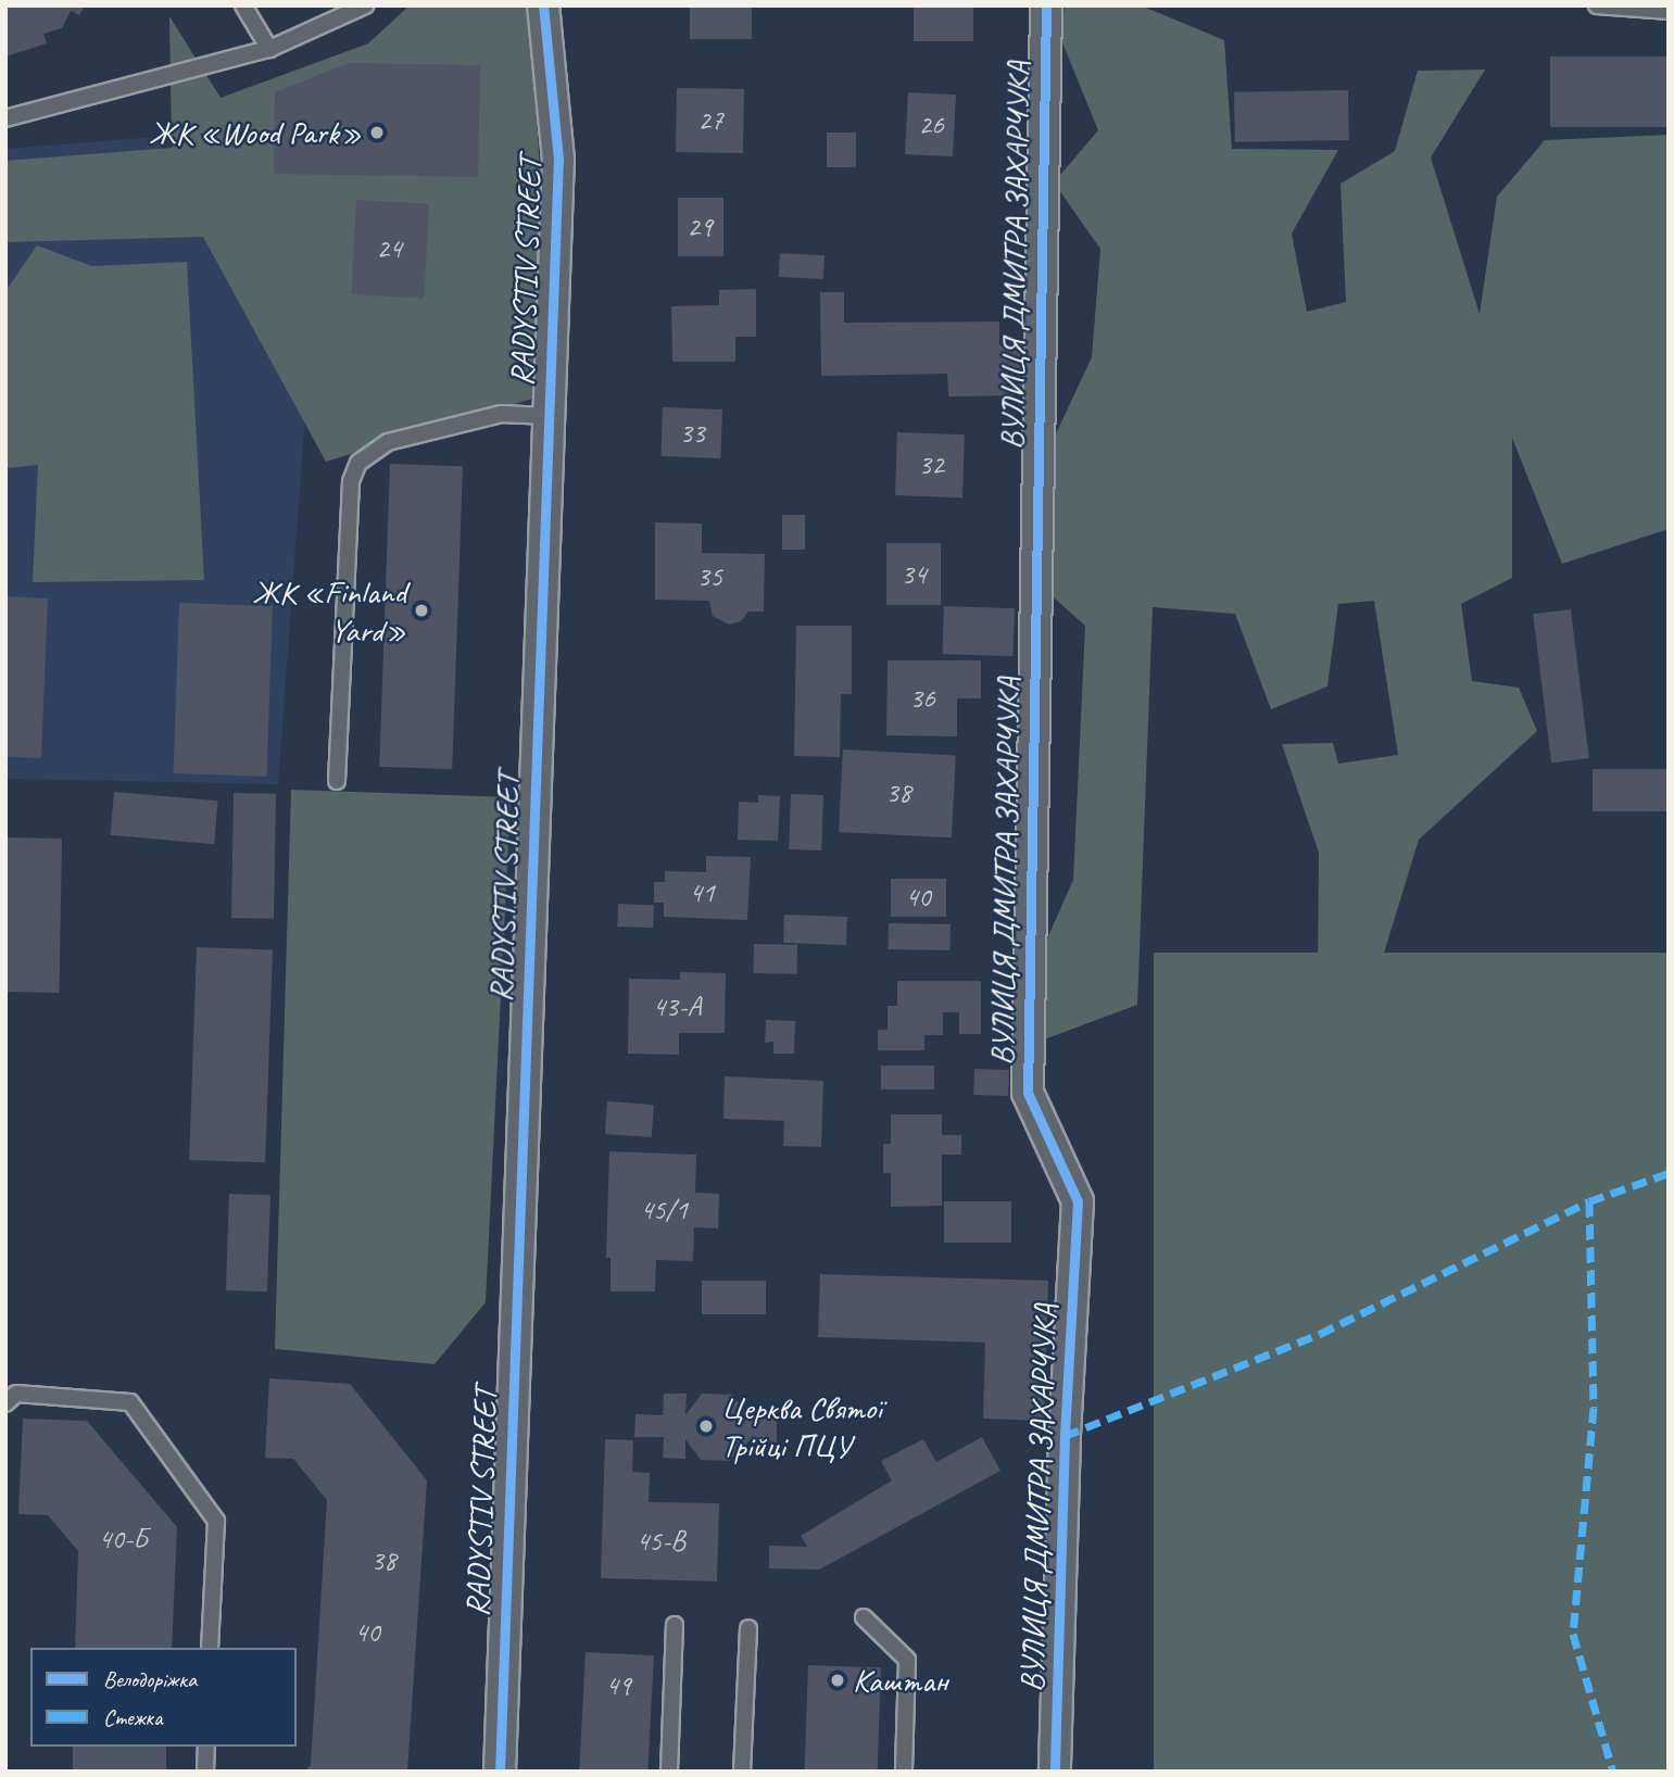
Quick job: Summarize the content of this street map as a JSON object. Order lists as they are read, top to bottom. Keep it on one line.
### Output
{"streets":{"street":["ВУЛИЦЯ ДМИТРА ЗАХАРЧУКА","RADYSTIV STREET"]},"places":["ЖК «Wood Park»","ЖК «Finland Yard»","Церква Святої Трійці ПЦУ","Каштан"],"house_numbers":["27","26","29","24","33","32","34","35","36","38","41","40","43-А","45/1","40-Б","45-В","38","40","49"],"legend":["Велодоріжка","Стежка"]}
